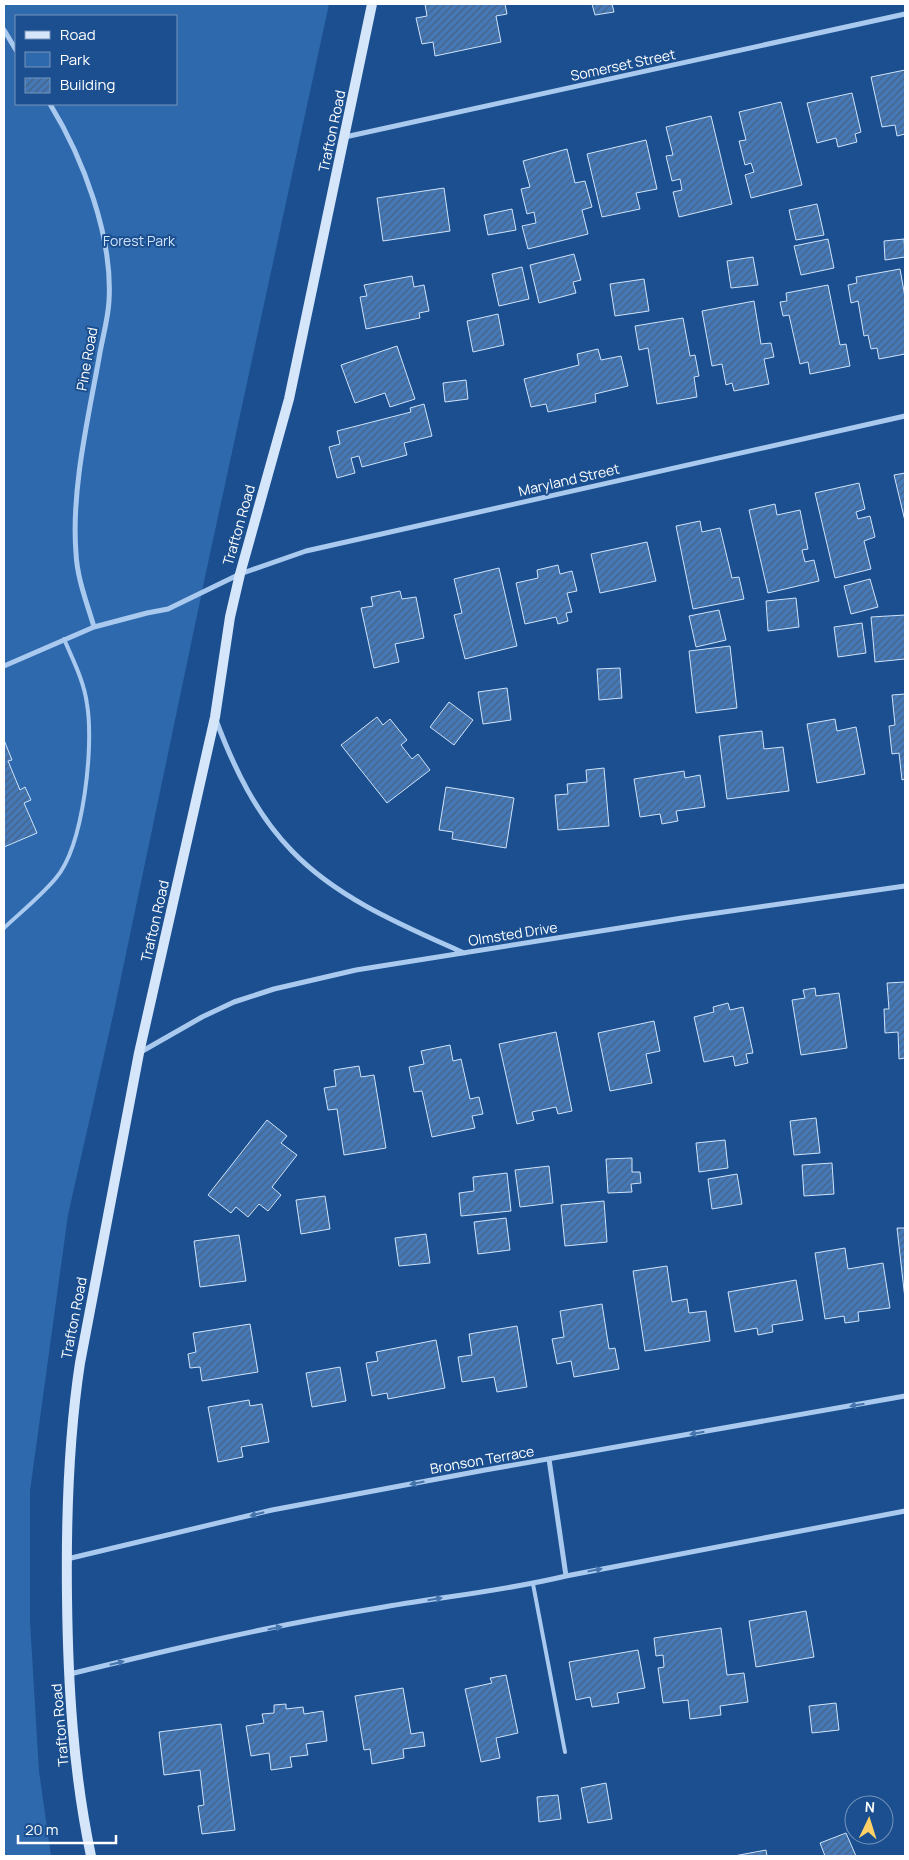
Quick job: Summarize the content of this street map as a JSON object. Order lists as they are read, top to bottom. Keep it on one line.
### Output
{"streets":{"street":["Somerset Street","Trafton Road","Pine Road","Maryland Street","Olmsted Drive","Bronson Terrace"]},"crossings":[["Somerset Street","Trafton Road"],["Trafton Road","Maryland Street"],["Trafton Road","Olmsted Drive"],["Trafton Road","Bronson Terrace"],["Pine Road","Maryland Street"]],"one_way":["Bronson Terrace"],"parks":["Forest Park"],"legend":["Road","Park","Building"],"scale_bar":"20 m","north":"top"}
